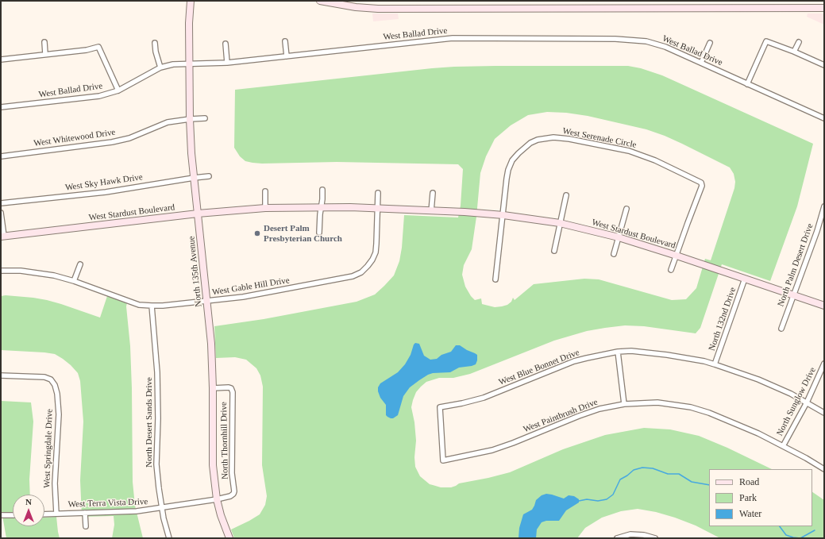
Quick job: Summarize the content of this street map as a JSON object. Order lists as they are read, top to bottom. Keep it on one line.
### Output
{"streets":{"street":["West Ballad Drive","West Whitewood Drive","West Serenade Circle","West Sky Hawk Drive","West Stardust Boulevard","North Palm Desert Drive","North 135th Avenue","West Gable Hill Drive","North 132nd Drive","West Blue Bonnet Drive","North Sunglow Drive","West Paintbrush Drive","North Desert Sands Drive","North Thornhill Drive","West Springdale Drive","West Terra Vista Drive"]},"crossings":[["West Ballad Drive","North 135th Avenue"],["West Whitewood Drive","North 135th Avenue"],["West Serenade Circle","West Stardust Boulevard"],["West Sky Hawk Drive","North 135th Avenue"],["West Stardust Boulevard","North Palm Desert Drive"],["West Stardust Boulevard","North 135th Avenue"],["West Stardust Boulevard","West Gable Hill Drive"],["West Stardust Boulevard","North 132nd Drive"],["North 135th Avenue","West Gable Hill Drive"],["North 135th Avenue","North Thornhill Drive"],["North 135th Avenue","West Terra Vista Drive"],["West Gable Hill Drive","North Desert Sands Drive"],["North 132nd Drive","West Blue Bonnet Drive"],["West Blue Bonnet Drive","North Sunglow Drive"],["West Blue Bonnet Drive","West Paintbrush Drive"],["North Sunglow Drive","West Paintbrush Drive"],["North Desert Sands Drive","West Terra Vista Drive"],["North Thornhill Drive","West Terra Vista Drive"],["West Springdale Drive","West Terra Vista Drive"]],"places":["Desert Palm Presbyterian Church"],"legend":["Road","Park","Water"],"north":"top"}
